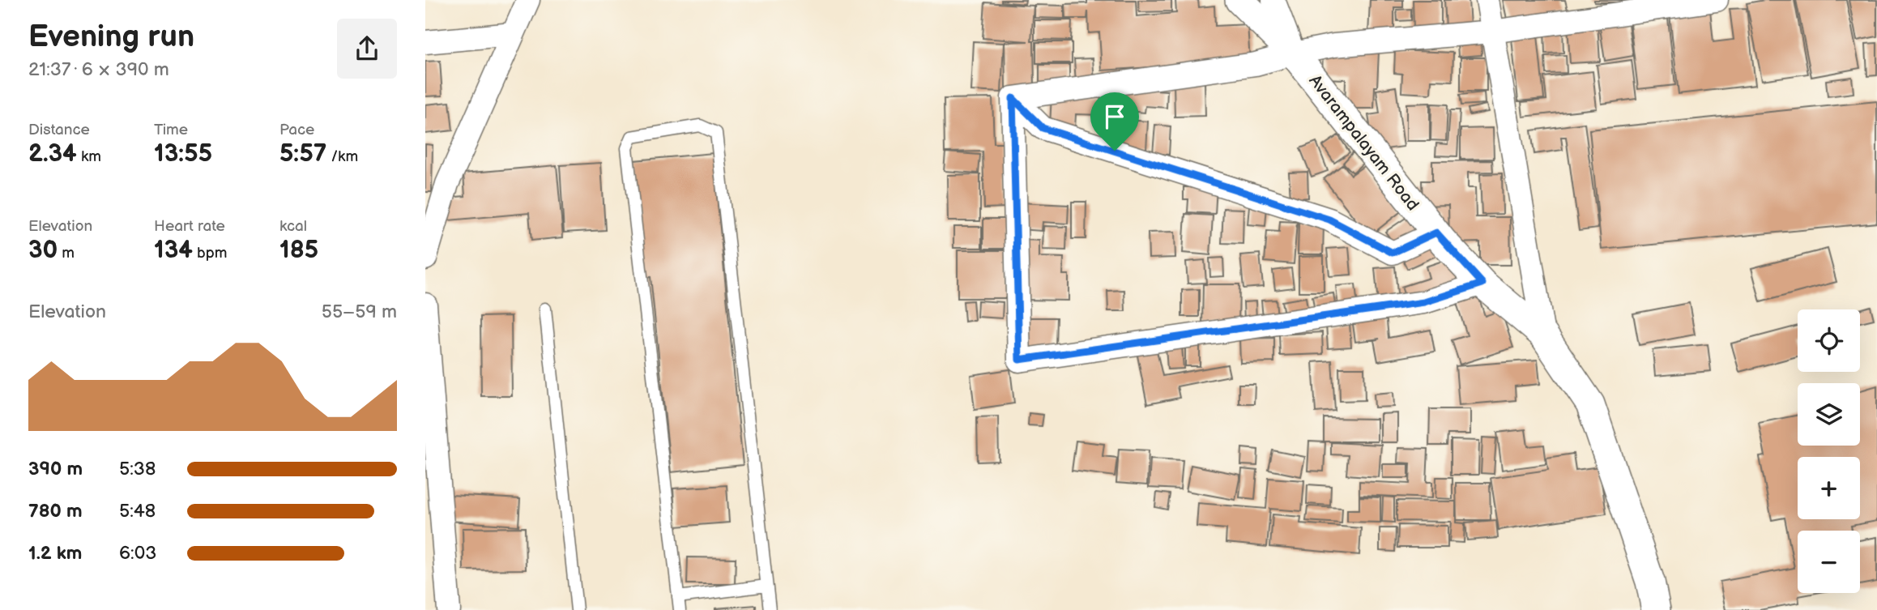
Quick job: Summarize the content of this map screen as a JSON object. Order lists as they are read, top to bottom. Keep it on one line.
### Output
{"streets":{"street":["Avarampalayam Road"]},"page":{"heading":["Evening run","21:37 · 6 × 390 m"],"stats":[["Distance","2.34 km"],["Time","13:55"],["Pace","5:57 /km"],["Elevation","30 m"],["Heart rate","134 bpm"],["kcal","185"]],"chart":["Elevation","55–59 m"],"map_buttons":["+","−"],"list":[{"name":"390 m","note":"5:38"},{"name":"780 m","note":"5:48"},{"name":"1.2 km","note":"6:03"}]}}
